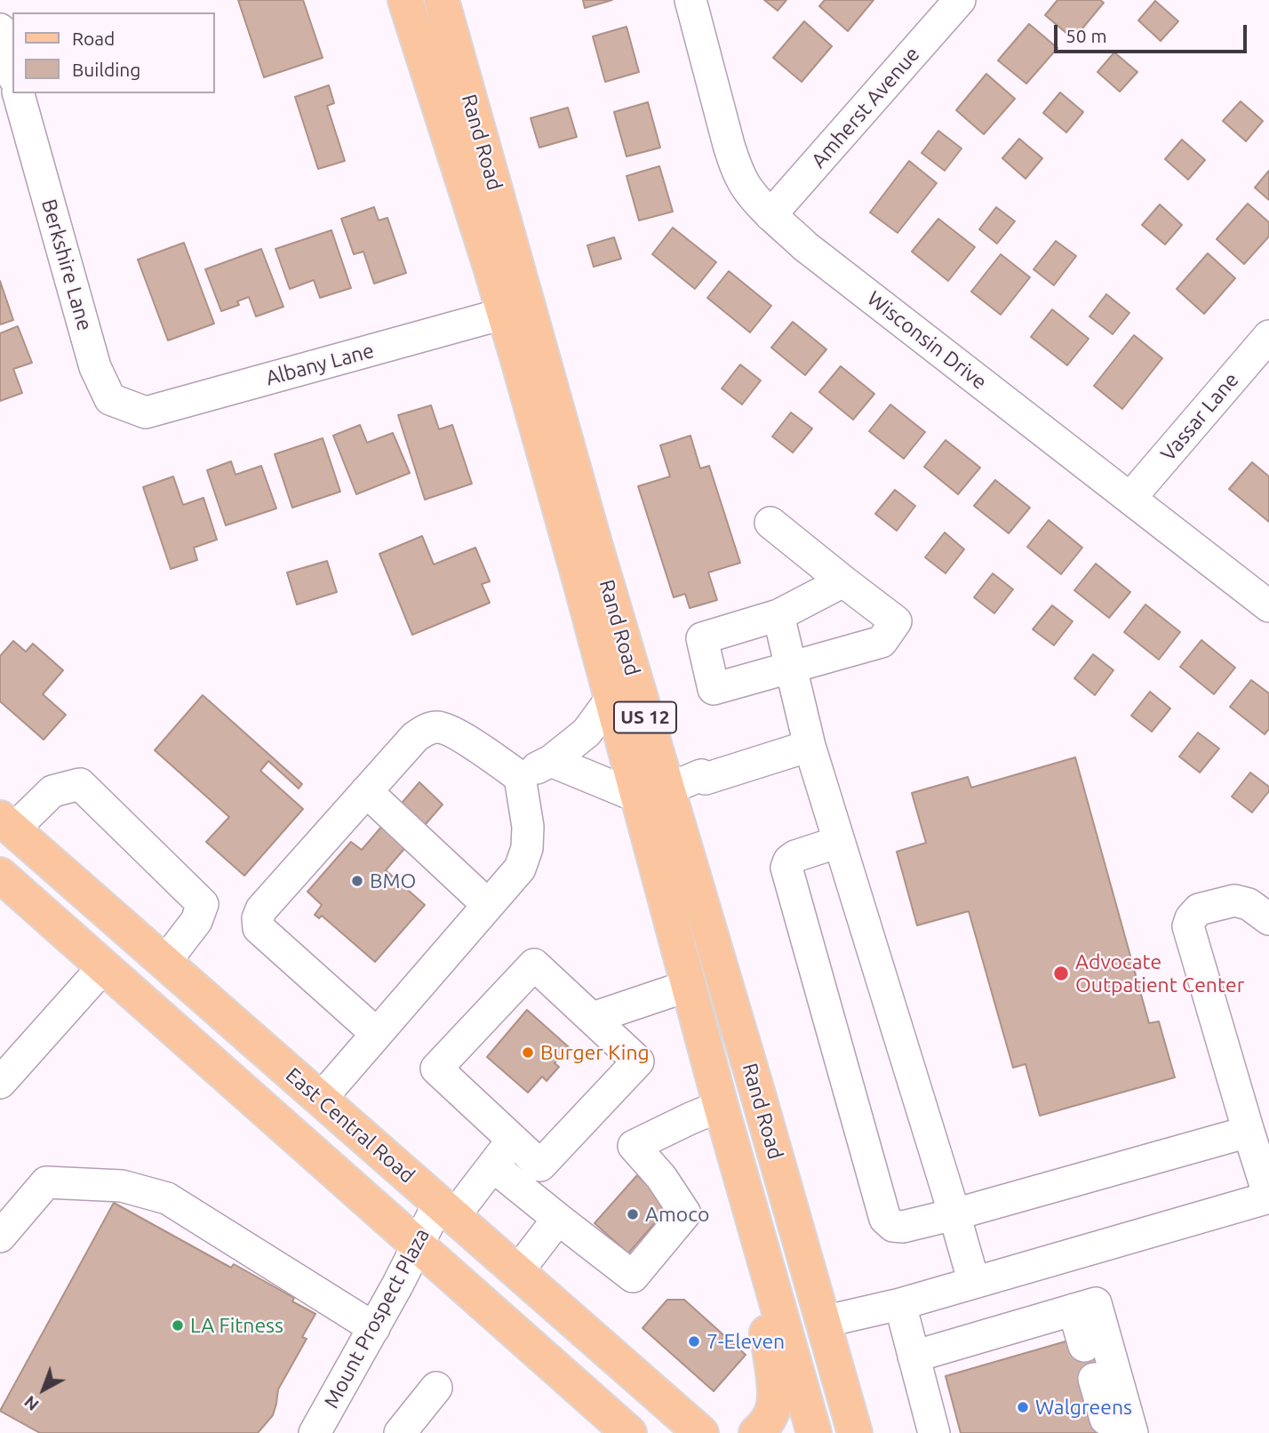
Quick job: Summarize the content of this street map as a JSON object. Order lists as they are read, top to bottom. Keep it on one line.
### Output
{"streets":{"main road":["Rand Road","US 12","East Central Road"],"street":["Amherst Avenue","Berkshire Lane","Wisconsin Drive","Albany Lane","Vassar Lane","Mount Prospect Plaza"]},"crossings":[["Amherst Avenue","Wisconsin Drive"],["Berkshire Lane","Albany Lane"],["Wisconsin Drive","Vassar Lane"],["East Central Road","Mount Prospect Plaza"]],"places":["BMO","Advocate Outpatient Center","Burger King","Amoco","LA Fitness","7-Eleven","Walgreens"],"legend":["Road","Building"],"scale_bar":"50 m","north":"bottom left"}
